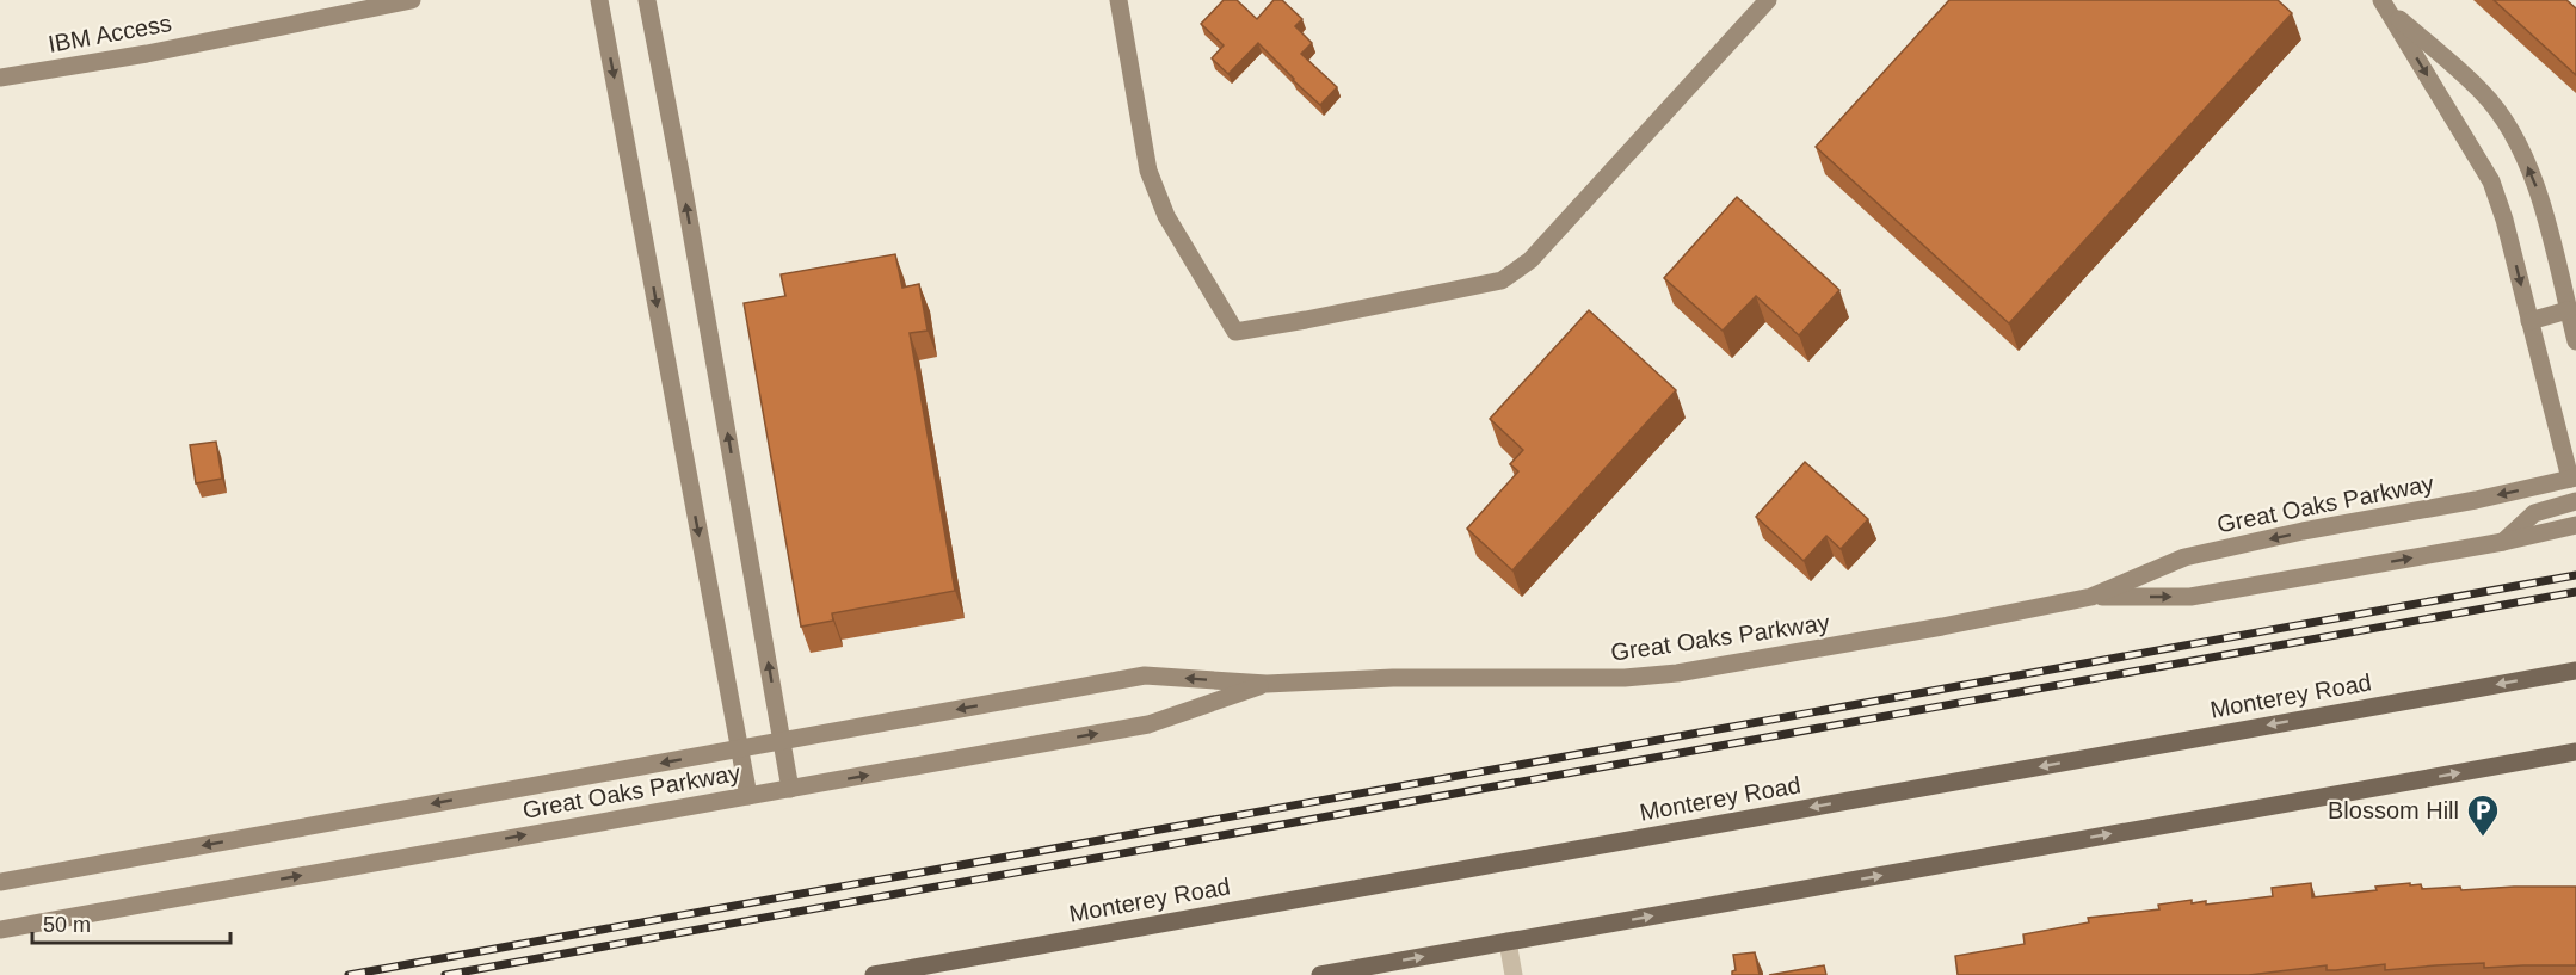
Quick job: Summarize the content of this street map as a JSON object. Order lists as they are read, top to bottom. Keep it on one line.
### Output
{"streets":{"main road":["IBM Access","Great Oaks Parkway","Monterey Road"]},"places":{"parking":["Blossom Hill"]},"scale_bar":"50 m"}
